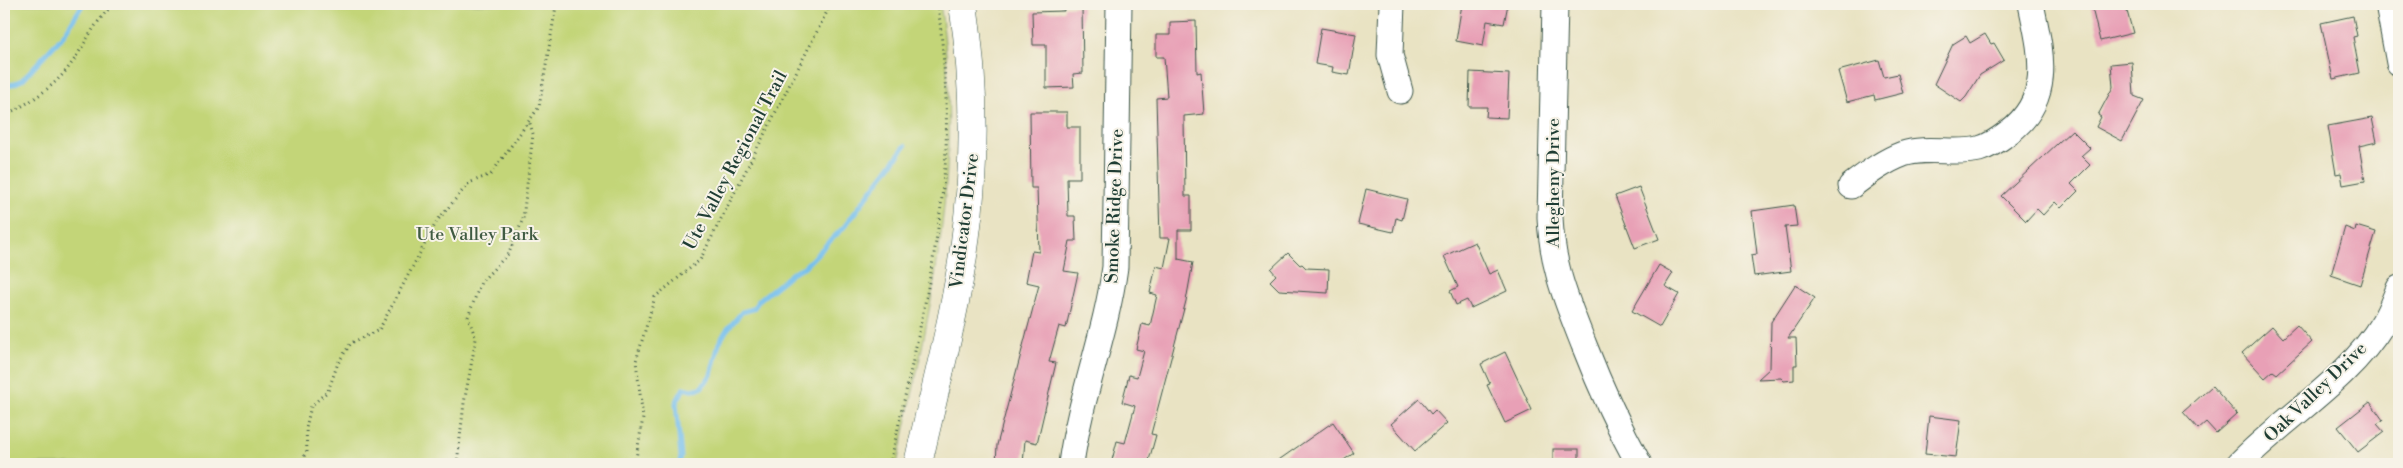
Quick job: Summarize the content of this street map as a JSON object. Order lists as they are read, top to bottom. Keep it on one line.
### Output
{"streets":{"main road":["Vindicator Drive"],"street":["Allegheny Drive","Smoke Ridge Drive","Oak Valley Drive"],"path":["Ute Valley Regional Trail"]},"parks":["Ute Valley Park"]}
